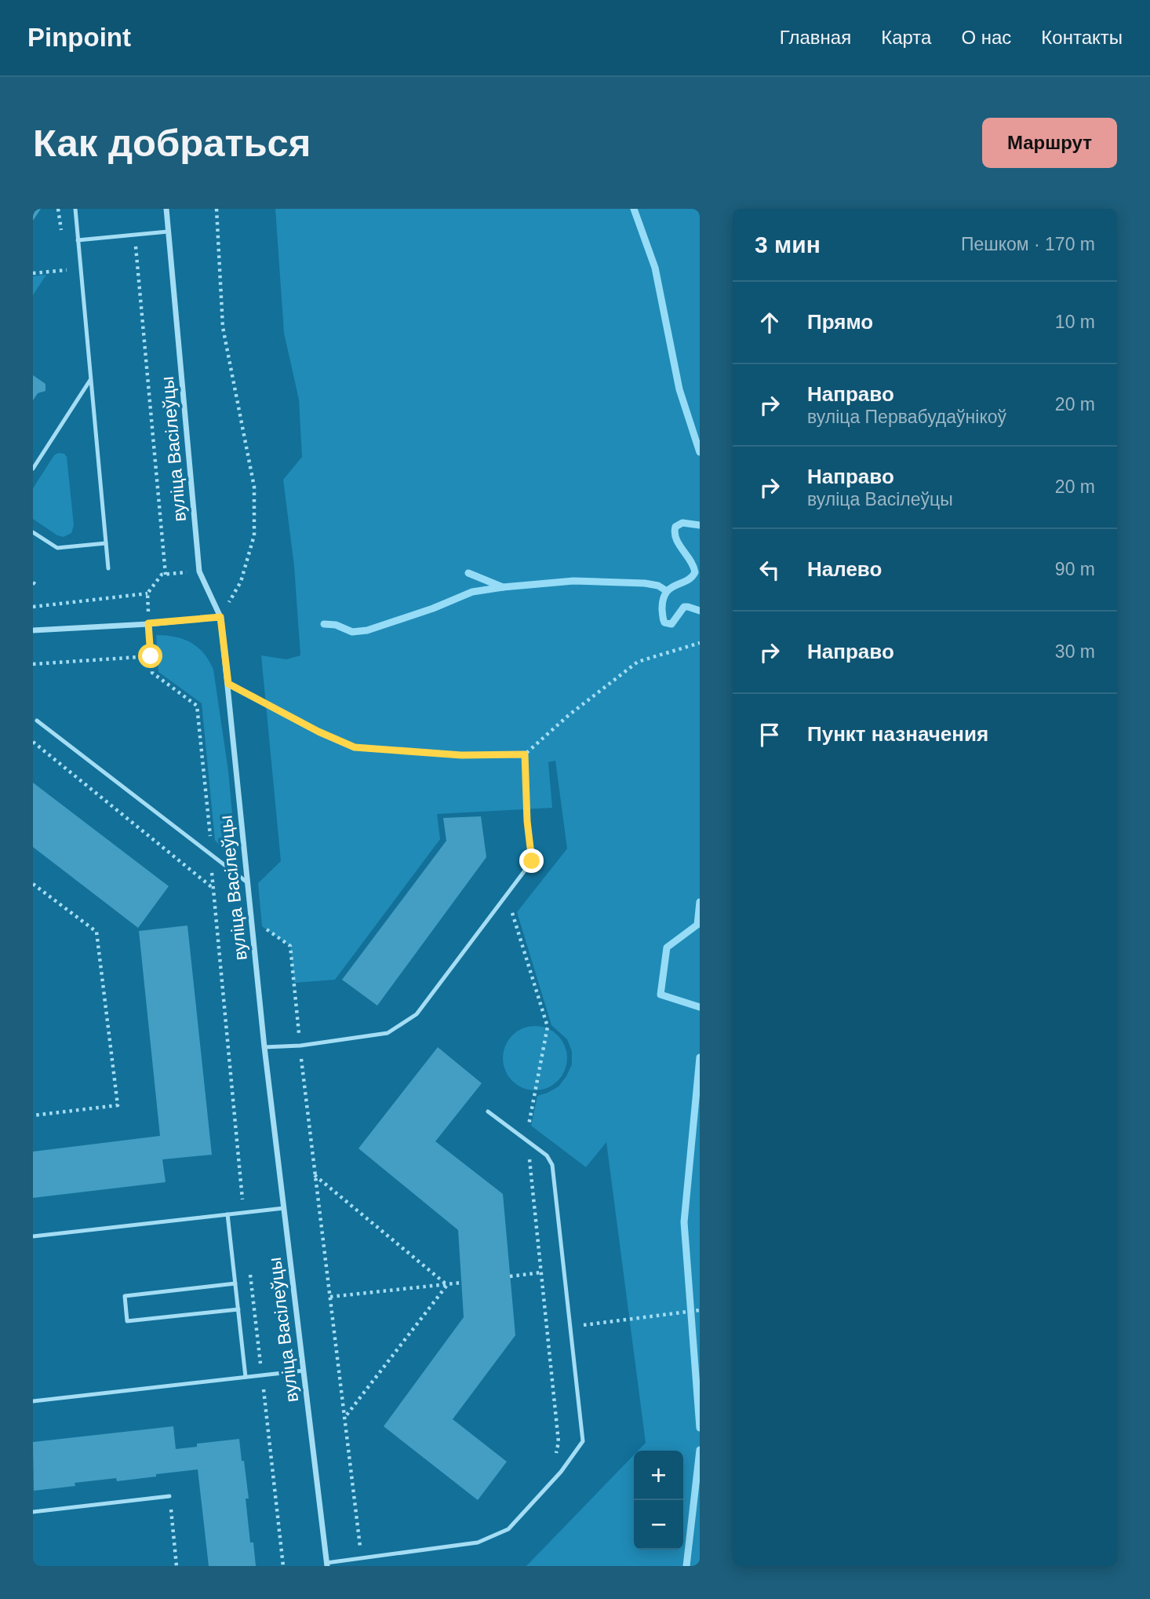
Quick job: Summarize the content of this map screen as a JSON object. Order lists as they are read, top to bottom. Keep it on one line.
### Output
{"streets":{"street":["вуліца Васілеўцы"]},"page":{"header":"Pinpoint","nav":["Главная","Карта","О нас","Контакты"],"buttons":"Маршрут","title":"Как добраться","heading":["3 мин","Пешком · 170 m"],"list":[["Прямо","10 m"],["Направо","вуліца Первабудаўнікоў","20 m"],["Направо","вуліца Васілеўцы","20 m"],["Налево","90 m"],["Направо","30 m"],"Пункт назначения"],"map_buttons":["+","−"]}}
